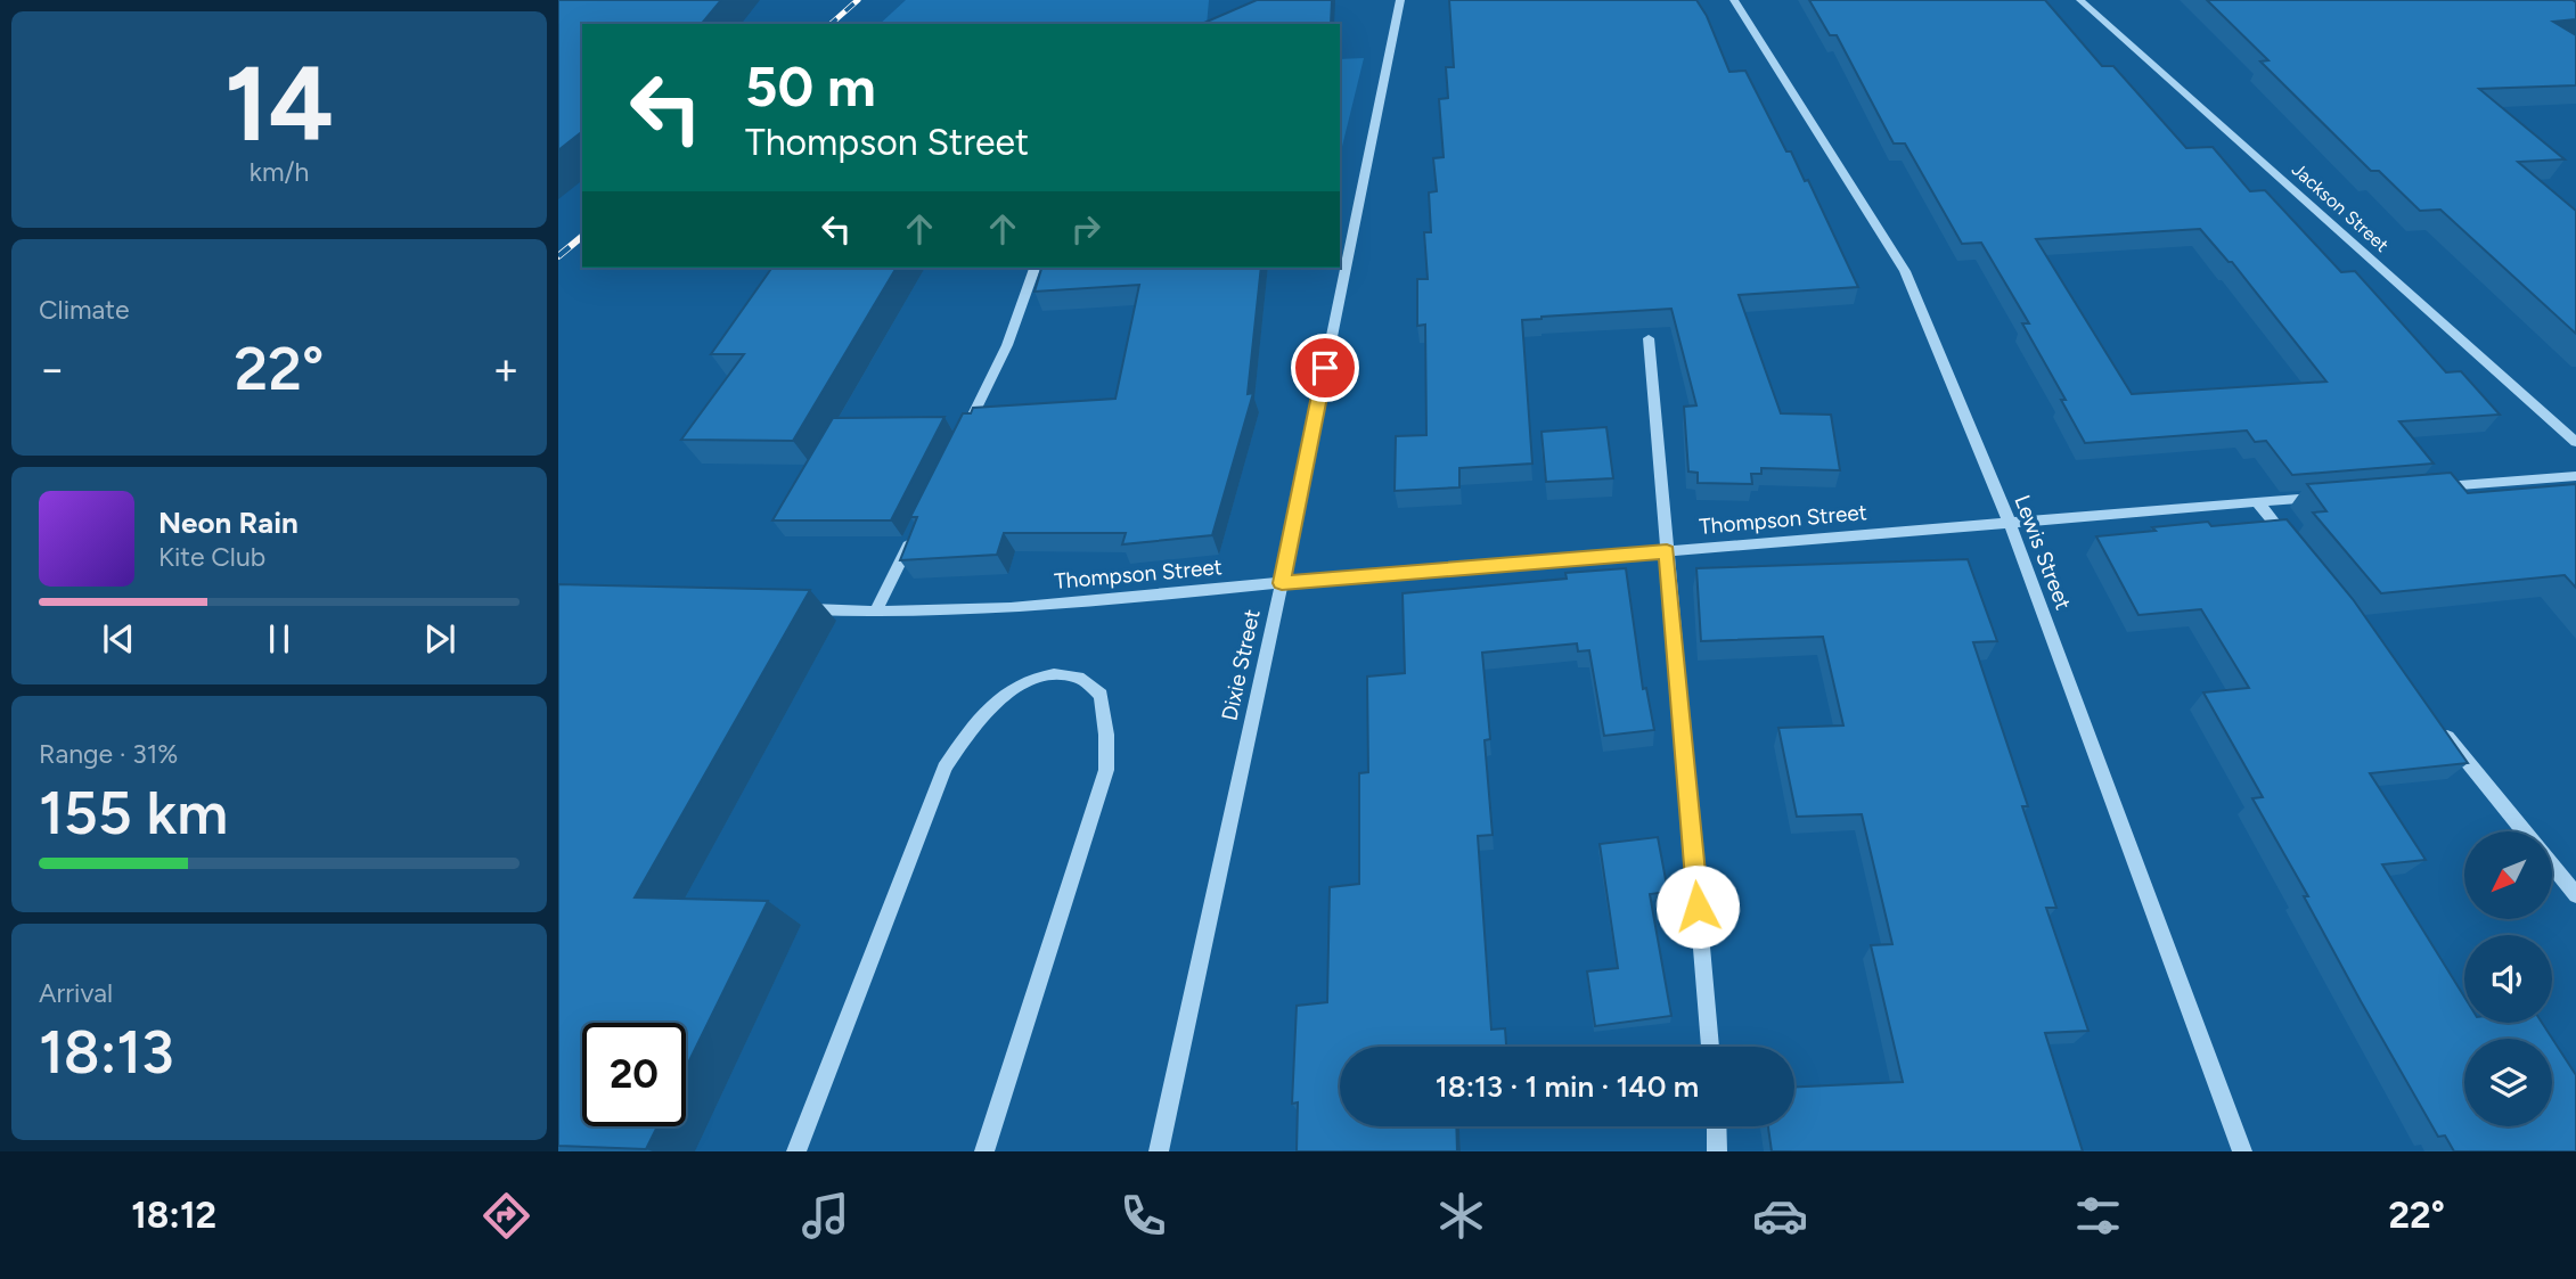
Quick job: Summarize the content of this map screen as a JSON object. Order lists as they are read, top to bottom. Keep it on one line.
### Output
{"streets":{"street":["Jackson Street","Thompson Street","Lewis Street","Dixie Street"]},"crossings":[["Thompson Street","Lewis Street"],["Thompson Street","Dixie Street"]],"north":"bottom left","page":{"tile":[["14","km/h"],"Climate",["Range · 31%","155 km"],["Arrival","18:13"]],"turn":["50 m","Thompson Street"],"heat":["−","22°","+"],"song":["Neon Rain","Kite Club"],"limit":"20","trip":"18:13 · 1 min · 140 m","tabs":["18:12","22°"]}}
